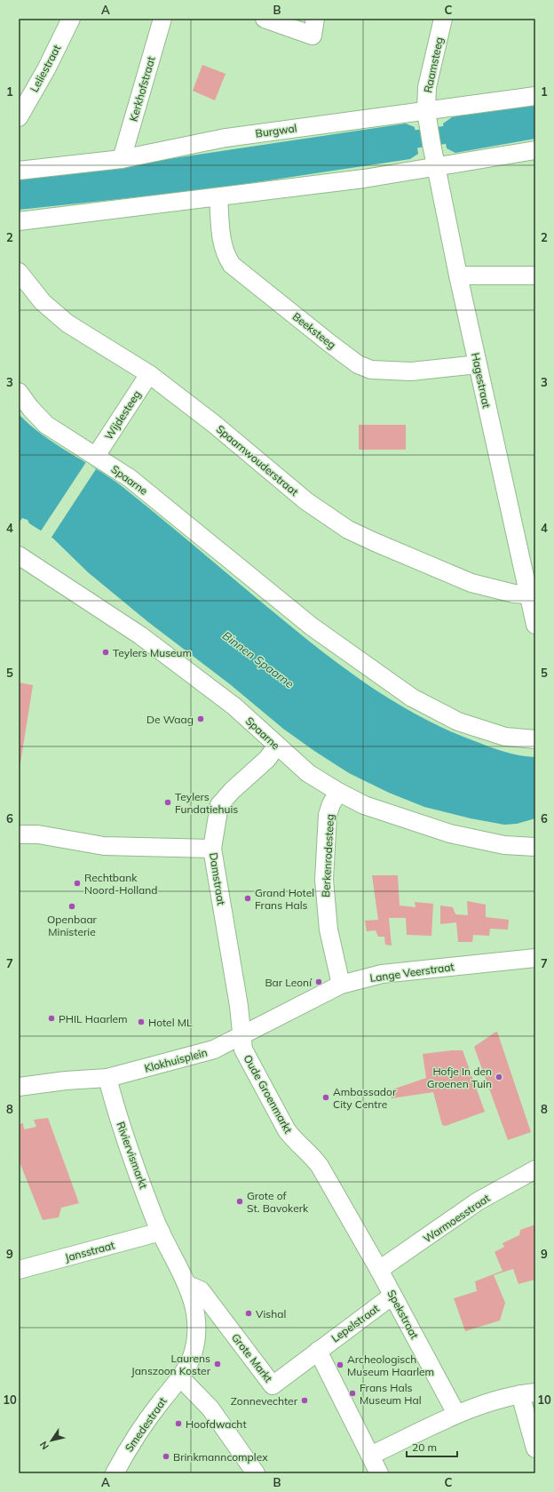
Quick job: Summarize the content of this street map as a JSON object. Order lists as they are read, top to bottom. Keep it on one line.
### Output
{"streets":{"street":["Raamsteeg","Leliestraat","Kerkhofstraat","Burgwal","Beeksteeg","Hagestraat","Wijdesteeg","Spaarnwouderstraat","Spaarne","Berkenrodesteeg","Damstraat","Lange Veerstraat","Klokhuisplein","Oude Groenmarkt","Riviervismarkt","Warmoesstraat","Jansstraat","Spekstraat","Lepelstraat","Grote Markt","Smedestraat"]},"crossings":[["Raamsteeg","Burgwal"],["Raamsteeg","Hagestraat"],["Kerkhofstraat","Burgwal"],["Beeksteeg","Hagestraat"],["Hagestraat","Spaarnwouderstraat"],["Wijdesteeg","Spaarnwouderstraat"],["Wijdesteeg","Spaarne"],["Spaarne","Berkenrodesteeg"],["Spaarne","Damstraat"],["Berkenrodesteeg","Lange Veerstraat"],["Damstraat","Lange Veerstraat"],["Damstraat","Klokhuisplein"],["Damstraat","Oude Groenmarkt"],["Lange Veerstraat","Klokhuisplein"],["Lange Veerstraat","Oude Groenmarkt"],["Klokhuisplein","Oude Groenmarkt"],["Klokhuisplein","Riviervismarkt"],["Oude Groenmarkt","Warmoesstraat"],["Oude Groenmarkt","Spekstraat"],["Riviervismarkt","Jansstraat"],["Warmoesstraat","Spekstraat"],["Spekstraat","Lepelstraat"],["Lepelstraat","Grote Markt"]],"water":["Binnen Spaarne"],"places":["Teylers Museum","De Waag","Teylers Fundatiehuis","Rechtbank Noord-Holland","Grand Hotel Frans Hals","Openbaar Ministerie","Bar Leoní","PHIL Haarlem","Hotel ML","Hofje In den Groenen Tuin","Ambassador City Centre","Grote of St. Bavokerk","Vishal","Laurens Janszoon Koster","Archeologisch Museum Haarlem","Frans Hals Museum Hal","Zonnevechter","Hoofdwacht","Brinkmanncomplex"],"scale_bar":"20 m","north":"bottom left","grid":{"columns":["A","B","C"],"rows":["1","2","3","4","5","6","7","8","9","10"]}}
